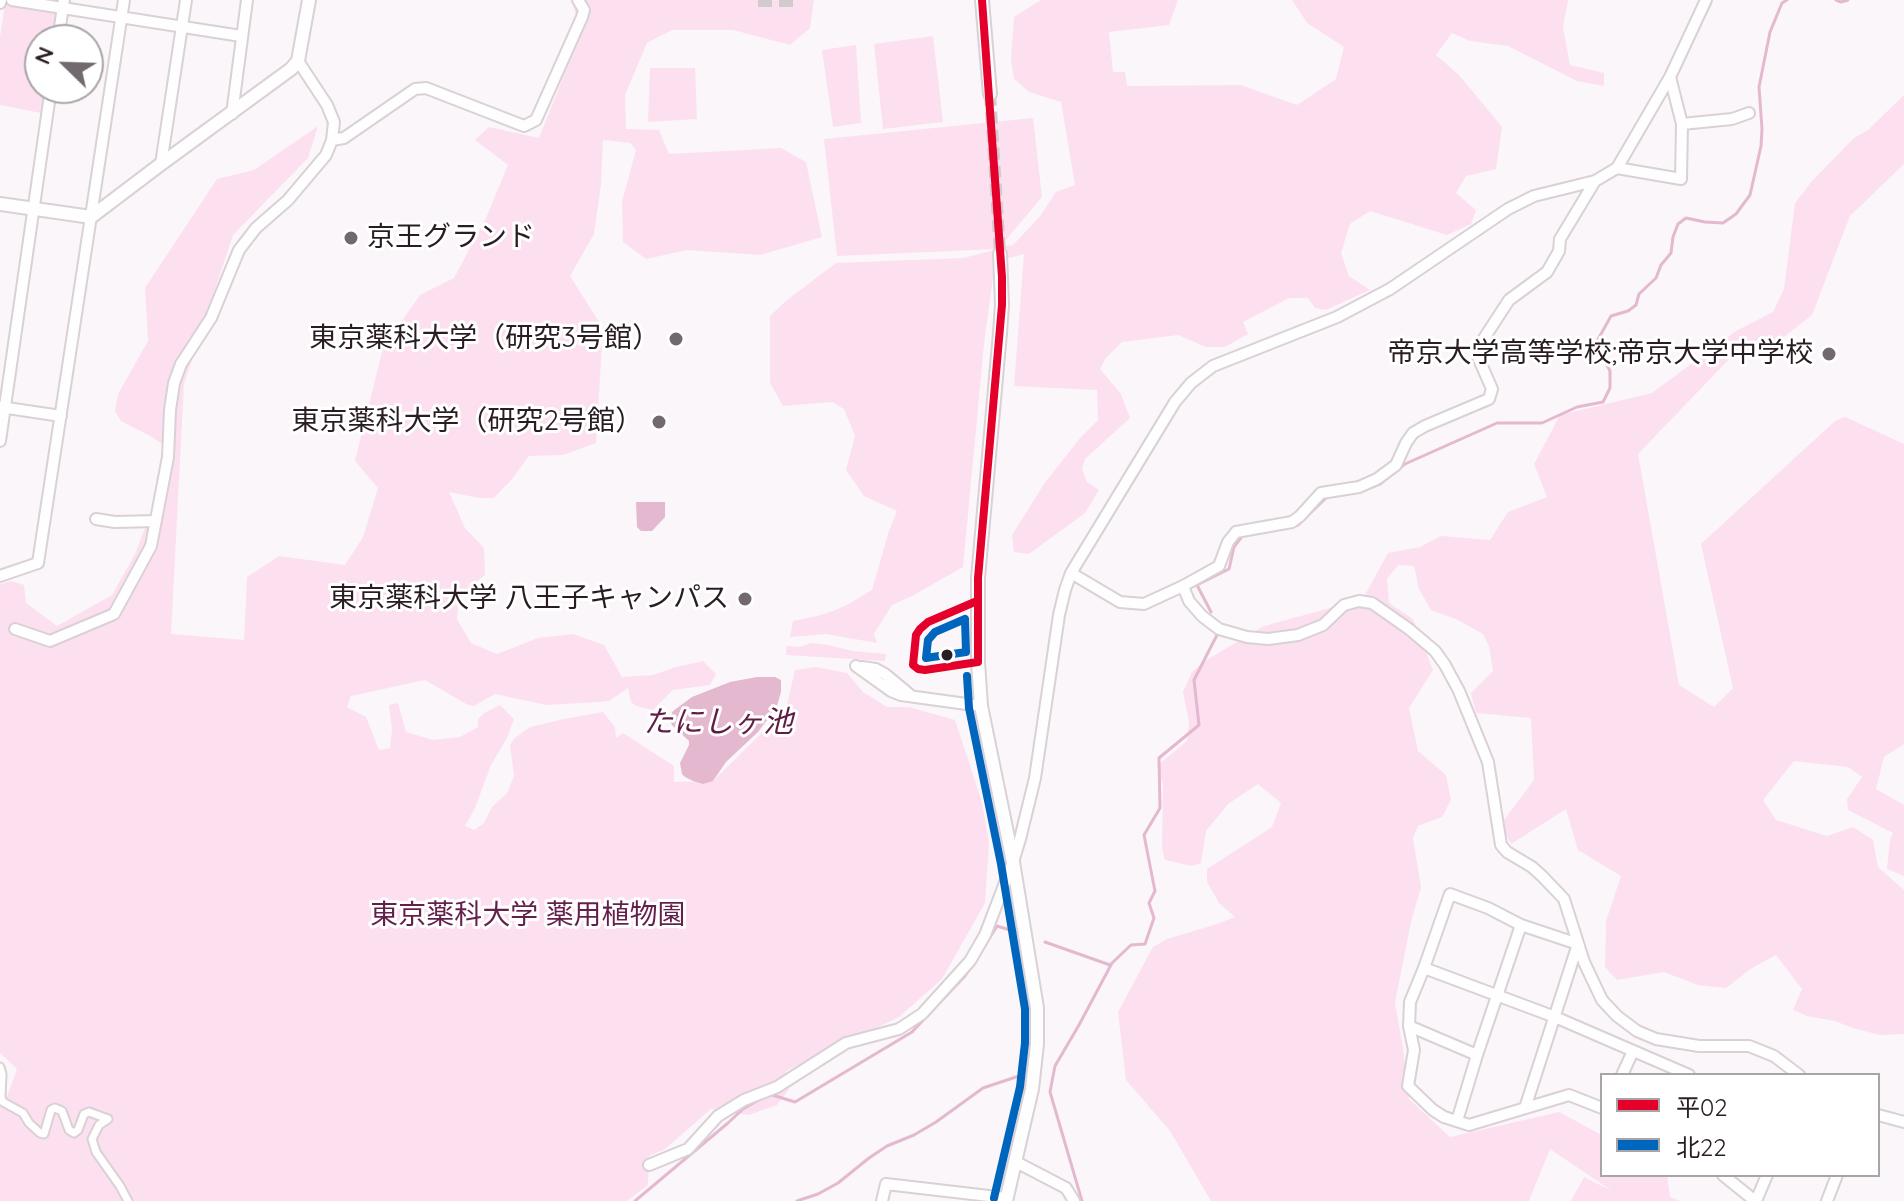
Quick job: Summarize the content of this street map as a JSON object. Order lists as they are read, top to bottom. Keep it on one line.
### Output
{"water":["たにしヶ池"],"parks":["東京薬科大学 薬用植物園"],"places":["京王グランド","東京薬科大学（研究3号館）","帝京大学高等学校;帝京大学中学校","東京薬科大学（研究2号館）","東京薬科大学 八王子キャンパス"],"lines":["transit line 平02","transit line 北22"],"legend":["平02","北22"],"north":"top left"}
